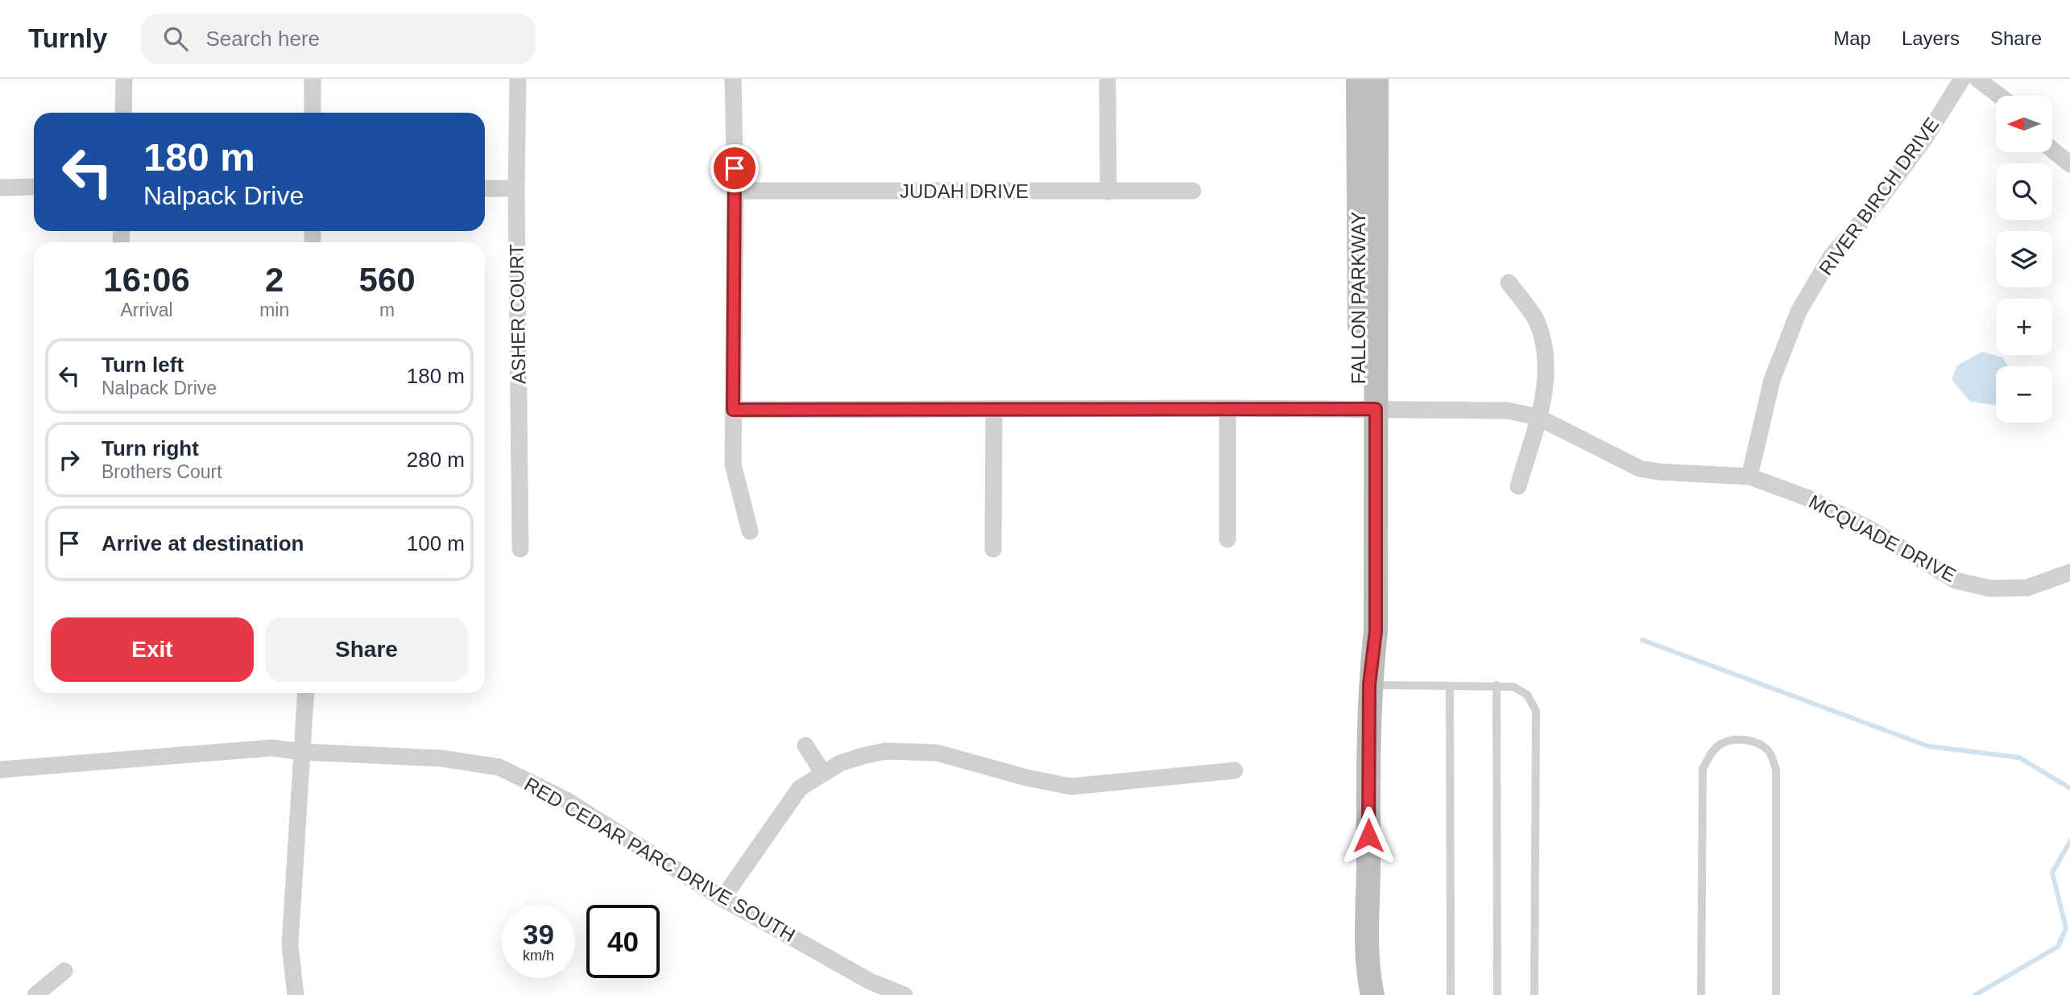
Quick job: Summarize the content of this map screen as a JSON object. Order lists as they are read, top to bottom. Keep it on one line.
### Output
{"streets":{"street":["JUDAH DRIVE","RIVER BIRCH DRIVE","FALLON PARKWAY","ASHER COURT","MCQUADE DRIVE","RED CEDAR PARC DRIVE SOUTH"]},"crossings":[["RIVER BIRCH DRIVE","MCQUADE DRIVE"],["FALLON PARKWAY","MCQUADE DRIVE"]],"north":"left","page":{"header":"Turnly","search":"Search here","nav":["Map","Layers","Share"],"map_buttons":["+","−"],"turn":["180 m","Nalpack Drive"],"eta":["16:06","Arrival","2","min","560","m"],"list":[{"name":"Turn left","note":"Nalpack Drive","value":"180 m"},{"name":"Turn right","note":"Brothers Court","value":"280 m"},{"name":"Arrive at destination","value":"100 m"}],"buttons":["Exit","Share"],"speed":"39 km/h","limit":"40"}}
